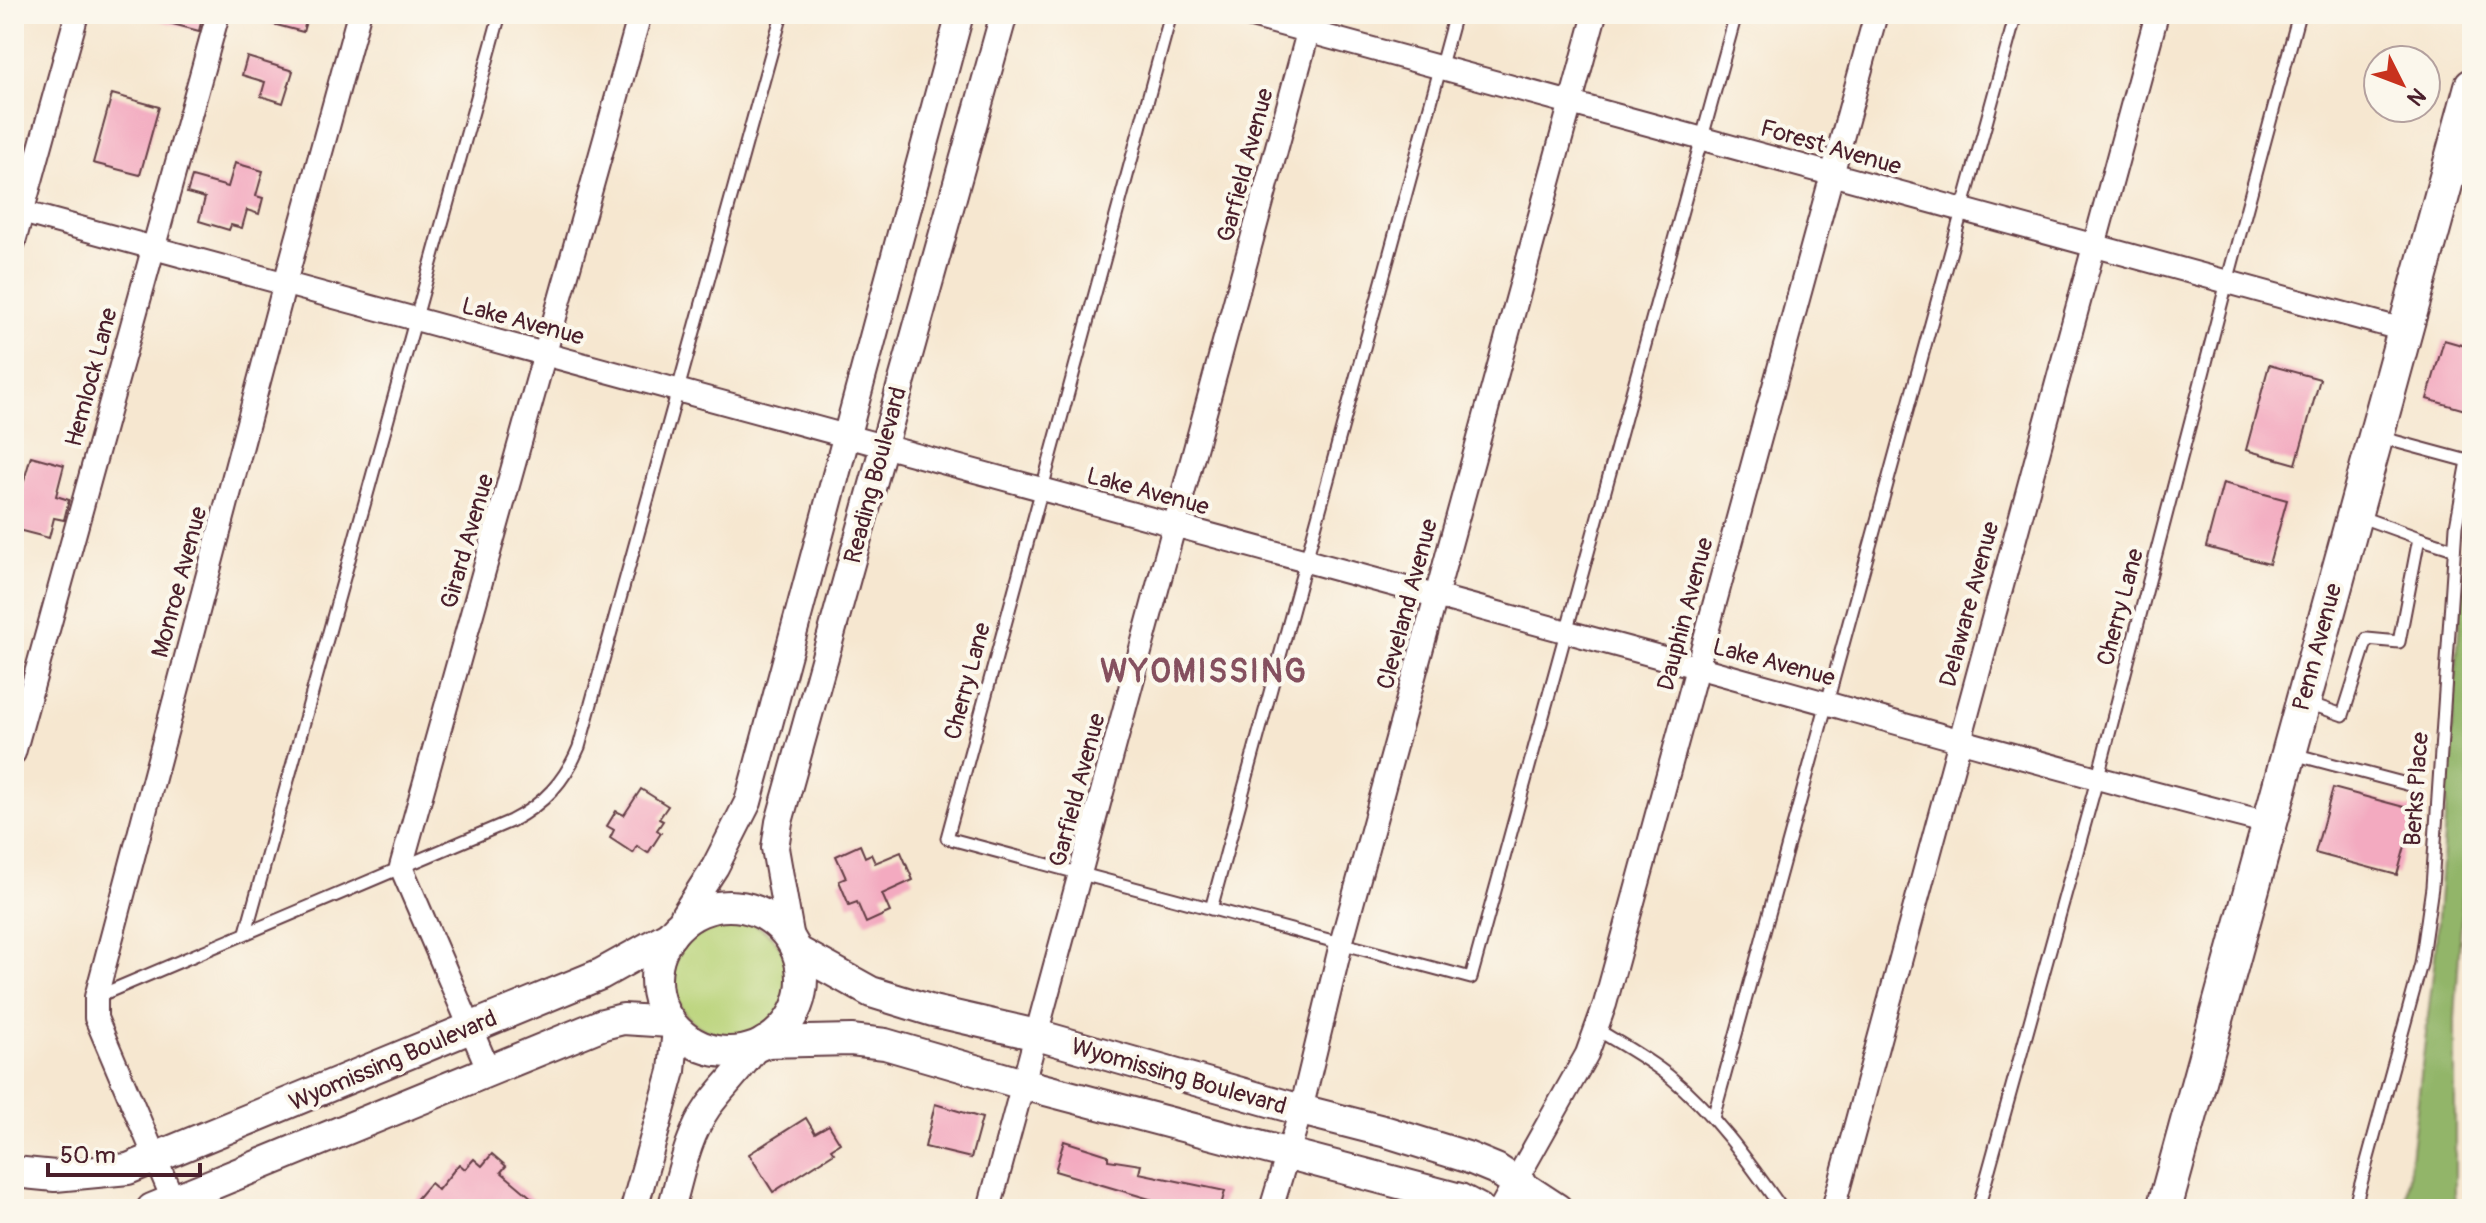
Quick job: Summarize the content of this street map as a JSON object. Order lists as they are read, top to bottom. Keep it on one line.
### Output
{"streets":{"main road":["Penn Avenue","Wyomissing Boulevard"],"street":["Forest Avenue","Garfield Avenue","Lake Avenue","Hemlock Lane","Reading Boulevard","Girard Avenue","Monroe Avenue","Cleveland Avenue","Delaware Avenue","Dauphin Avenue"],"lane":["Cherry Lane","Berks Place"]},"crossings":[["Forest Avenue","Garfield Avenue"],["Forest Avenue","Cleveland Avenue"],["Forest Avenue","Delaware Avenue"],["Forest Avenue","Cherry Lane"],["Forest Avenue","Dauphin Avenue"],["Forest Avenue","Penn Avenue"],["Garfield Avenue","Lake Avenue"],["Garfield Avenue","Cherry Lane"],["Garfield Avenue","Wyomissing Boulevard"],["Lake Avenue","Hemlock Lane"],["Lake Avenue","Reading Boulevard"],["Lake Avenue","Girard Avenue"],["Lake Avenue","Monroe Avenue"],["Lake Avenue","Cleveland Avenue"],["Lake Avenue","Delaware Avenue"],["Lake Avenue","Cherry Lane"],["Lake Avenue","Dauphin Avenue"],["Lake Avenue","Penn Avenue"],["Reading Boulevard","Wyomissing Boulevard"],["Monroe Avenue","Wyomissing Boulevard"],["Cleveland Avenue","Cherry Lane"],["Cleveland Avenue","Wyomissing Boulevard"],["Dauphin Avenue","Wyomissing Boulevard"],["Penn Avenue","Berks Place"]],"districts":["WYOMISSING"],"scale_bar":"50 m","north":"bottom right"}
